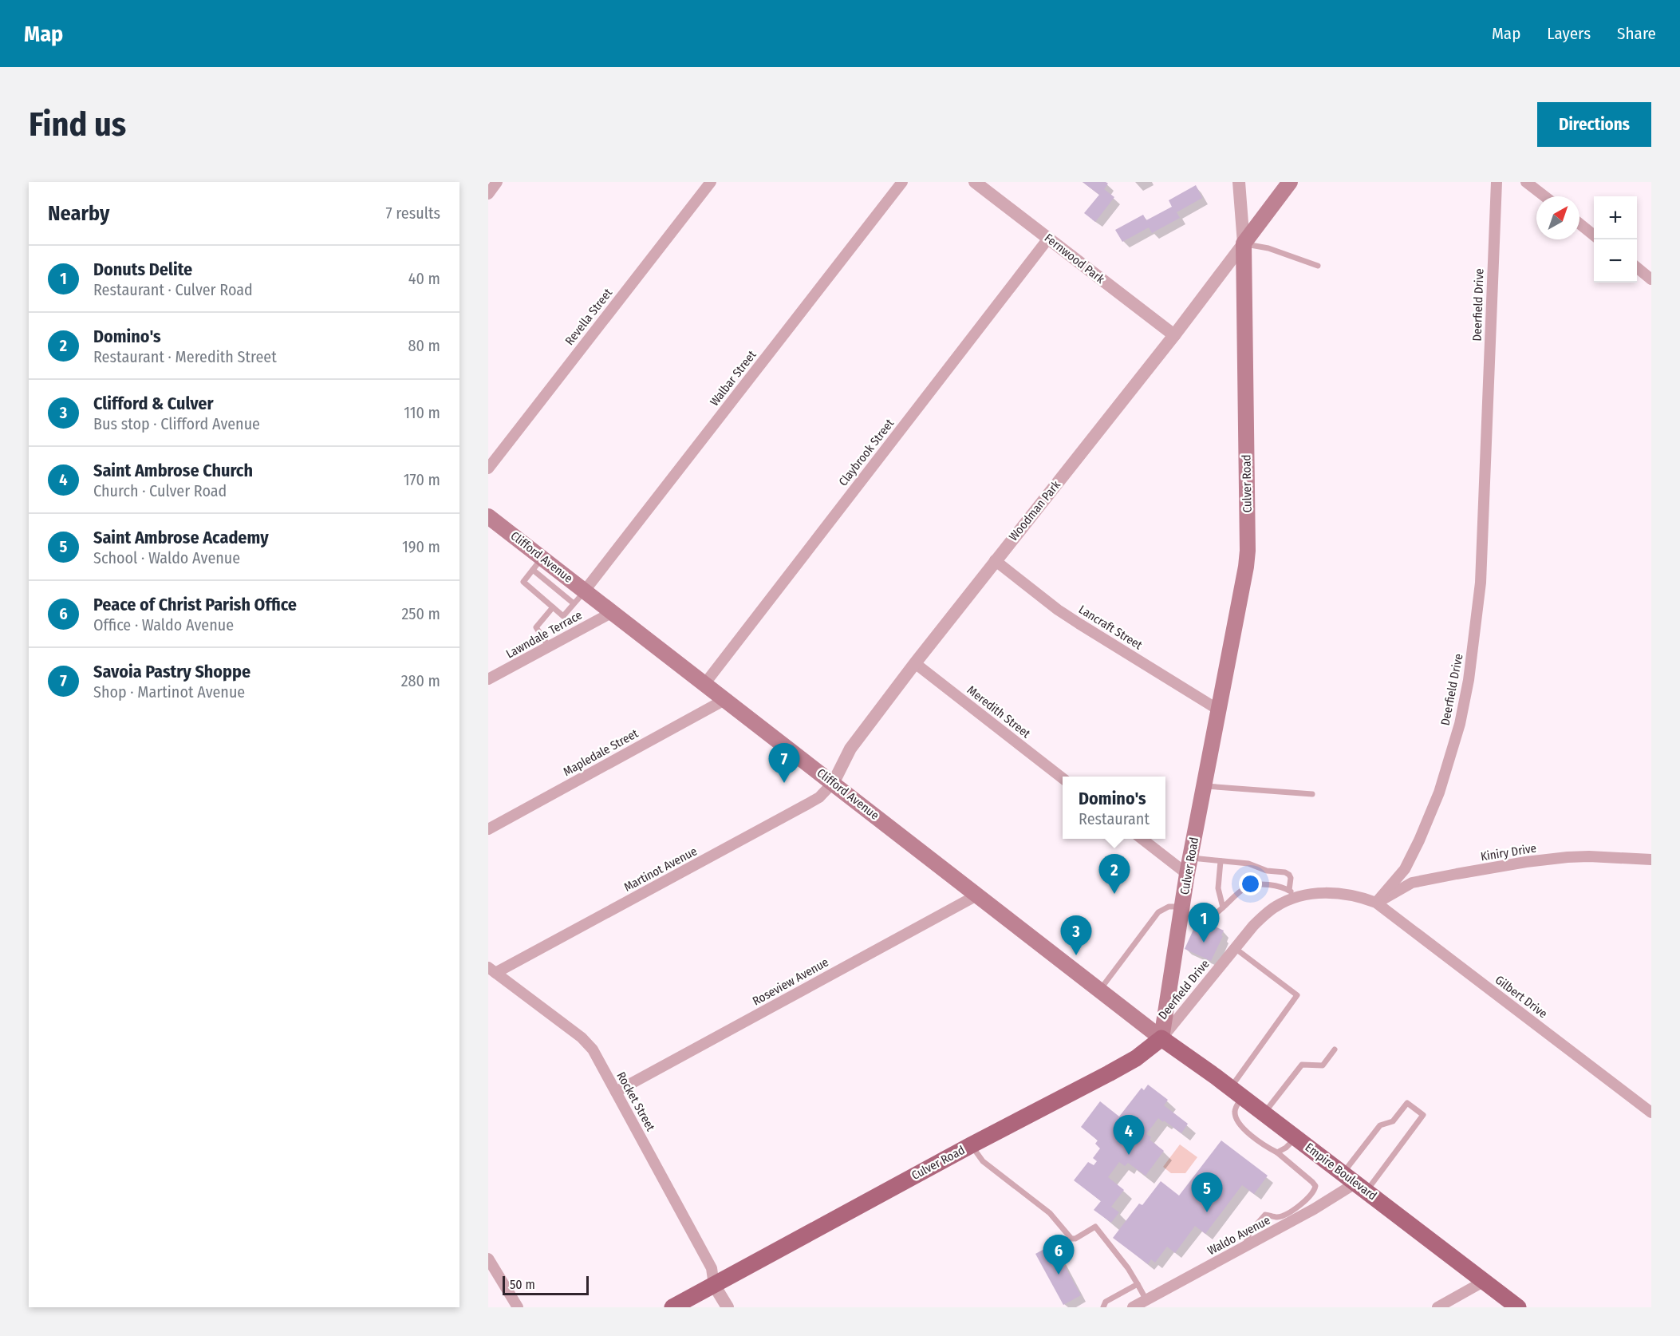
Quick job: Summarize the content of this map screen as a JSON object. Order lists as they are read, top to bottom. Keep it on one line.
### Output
{"streets":{"main road":["Culver Road","Clifford Avenue","Empire Boulevard"],"street":["Fernwood Park","Deerfield Drive","Revella Street","Walbar Street","Claybrook Street","Woodman Park","Lancraft Street","Lawndale Terrace","Meredith Street","Mapledale Street","Kiniry Drive","Martinot Avenue","Roseview Avenue","Gilbert Drive","Rocket Street","Waldo Avenue"]},"crossings":[["Fernwood Park","Claybrook Street"],["Fernwood Park","Woodman Park"],["Deerfield Drive","Culver Road"],["Deerfield Drive","Clifford Avenue"],["Deerfield Drive","Kiniry Drive"],["Deerfield Drive","Gilbert Drive"],["Deerfield Drive","Empire Boulevard"],["Walbar Street","Clifford Avenue"],["Claybrook Street","Clifford Avenue"],["Culver Road","Woodman Park"],["Culver Road","Clifford Avenue"],["Culver Road","Lancraft Street"],["Culver Road","Rocket Street"],["Culver Road","Empire Boulevard"],["Woodman Park","Clifford Avenue"],["Woodman Park","Lancraft Street"],["Woodman Park","Meredith Street"],["Woodman Park","Martinot Avenue"],["Clifford Avenue","Lawndale Terrace"],["Clifford Avenue","Mapledale Street"],["Clifford Avenue","Martinot Avenue"],["Clifford Avenue","Roseview Avenue"],["Clifford Avenue","Empire Boulevard"],["Kiniry Drive","Gilbert Drive"],["Martinot Avenue","Rocket Street"],["Roseview Avenue","Rocket Street"],["Empire Boulevard","Waldo Avenue"]],"scale_bar":"50 m","north":"top right","page":{"header":"Map","nav":["Map","Layers","Share"],"buttons":"Directions","title":"Find us","heading":["Nearby","7 results"],"map_buttons":["+","−"],"list":[{"mark":"1","name":"Donuts Delite","note":"Restaurant · Culver Road","value":"40 m"},{"mark":"2","name":"Domino's","note":"Restaurant · Meredith Street","value":"80 m"},{"mark":"3","name":"Clifford & Culver","note":"Bus stop · Clifford Avenue","value":"110 m"},{"mark":"4","name":"Saint Ambrose Church","note":"Church · Culver Road","value":"170 m"},{"mark":"5","name":"Saint Ambrose Academy","note":"School · Waldo Avenue","value":"190 m"},{"mark":"6","name":"Peace of Christ Parish Office","note":"Office · Waldo Avenue","value":"250 m"},{"mark":"7","name":"Savoia Pastry Shoppe","note":"Shop · Martinot Avenue","value":"280 m"}],"pins":["7","2","1","3","4","5","6"],"popup":["Domino's","Restaurant"],"scale":"50 m"}}
